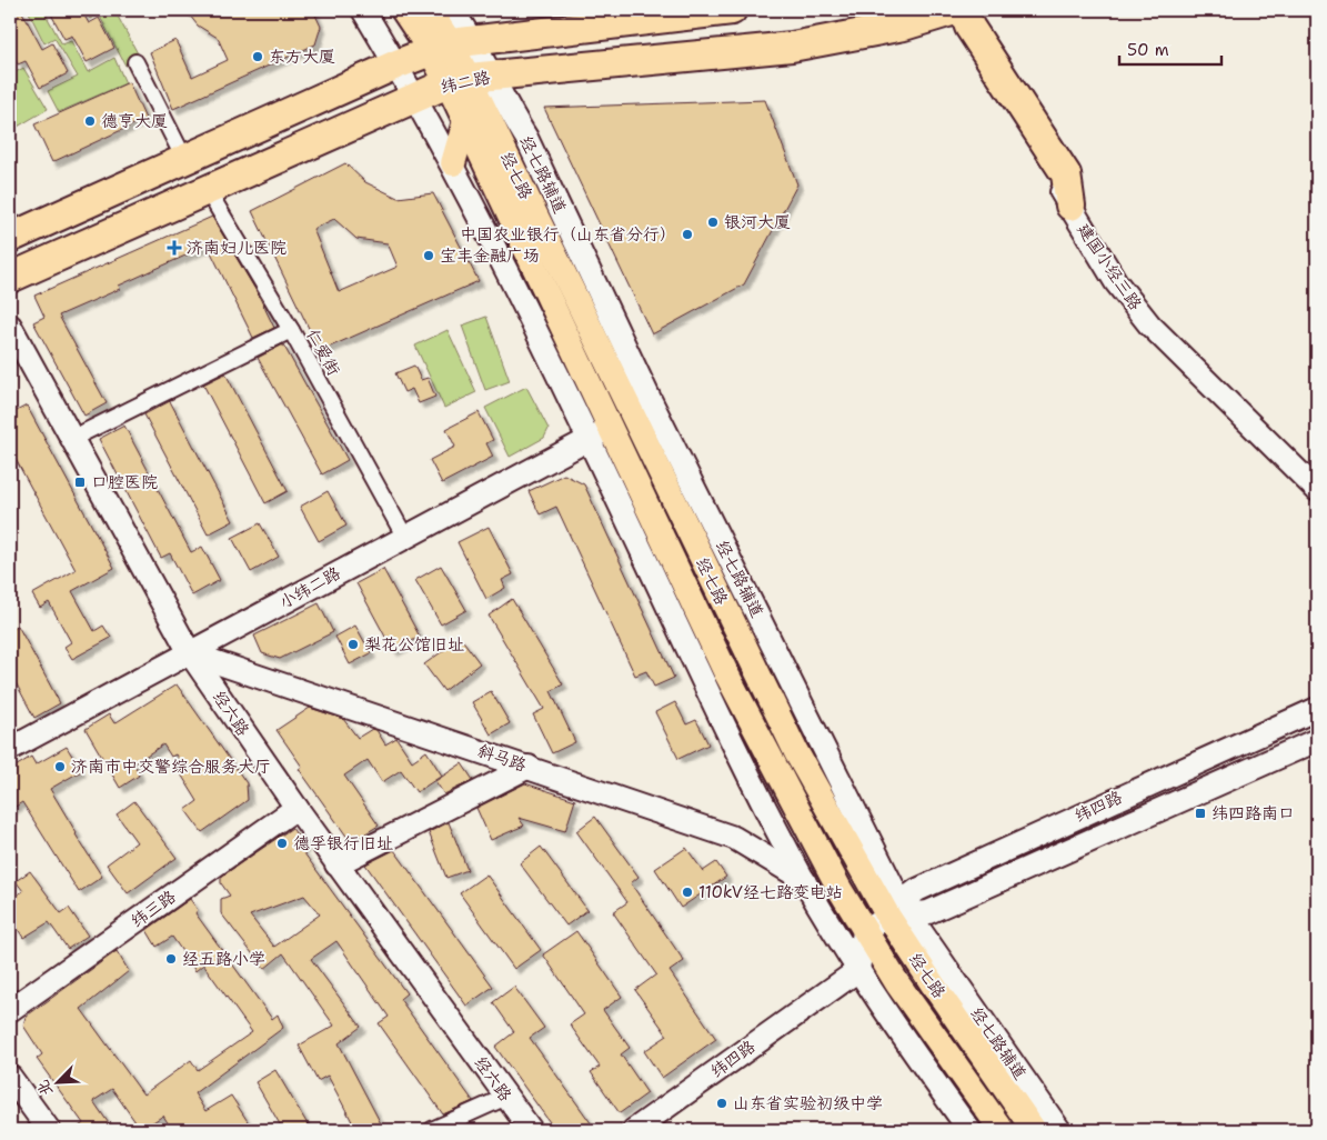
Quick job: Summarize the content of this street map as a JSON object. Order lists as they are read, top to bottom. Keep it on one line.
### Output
{"streets":{"highway":["纬二路"],"main road":["经七路"],"street":["经七路辅道","建国小经三路","仁爱街","小纬二路","经六路","斜马路","纬四路","纬三路"]},"crossings":[["纬二路","经七路辅道"],["纬二路","经七路"],["纬二路","仁爱街"],["经七路辅道","经七路"],["经七路辅道","纬四路"],["经七路","小纬二路"],["经七路","纬四路"],["仁爱街","小纬二路"],["小纬二路","经六路"],["小纬二路","斜马路"],["经六路","斜马路"],["经六路","纬三路"]],"places":{"other":["东方大厦","德亨大厦","银河大厦","中国农业银行（山东省分行）","宝丰金融广场","梨花公馆旧址","济南市中交警综合服务大厅","德孚银行旧址","110kV经七路变电站","经五路小学","山东省实验初级中学"],"health":["济南妇儿医院"],"transit":["口腔医院","纬四路南口"]},"scale_bar":"50 m","north":"bottom left"}
